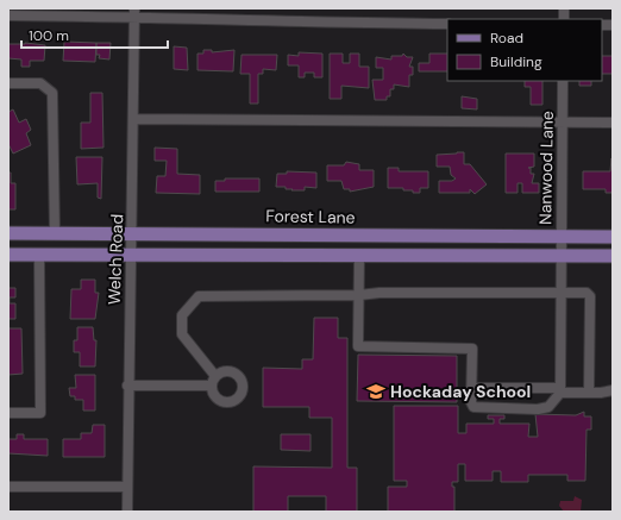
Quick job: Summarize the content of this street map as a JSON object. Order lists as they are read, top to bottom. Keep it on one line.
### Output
{"streets":{"main road":["Forest Lane"],"street":["Nanwood Lane","Welch Road"]},"crossings":[["Nanwood Lane","Forest Lane"],["Forest Lane","Welch Road"]],"places":{"school or university":["Hockaday School"]},"legend":["Road","Building"],"scale_bar":"100 m"}
